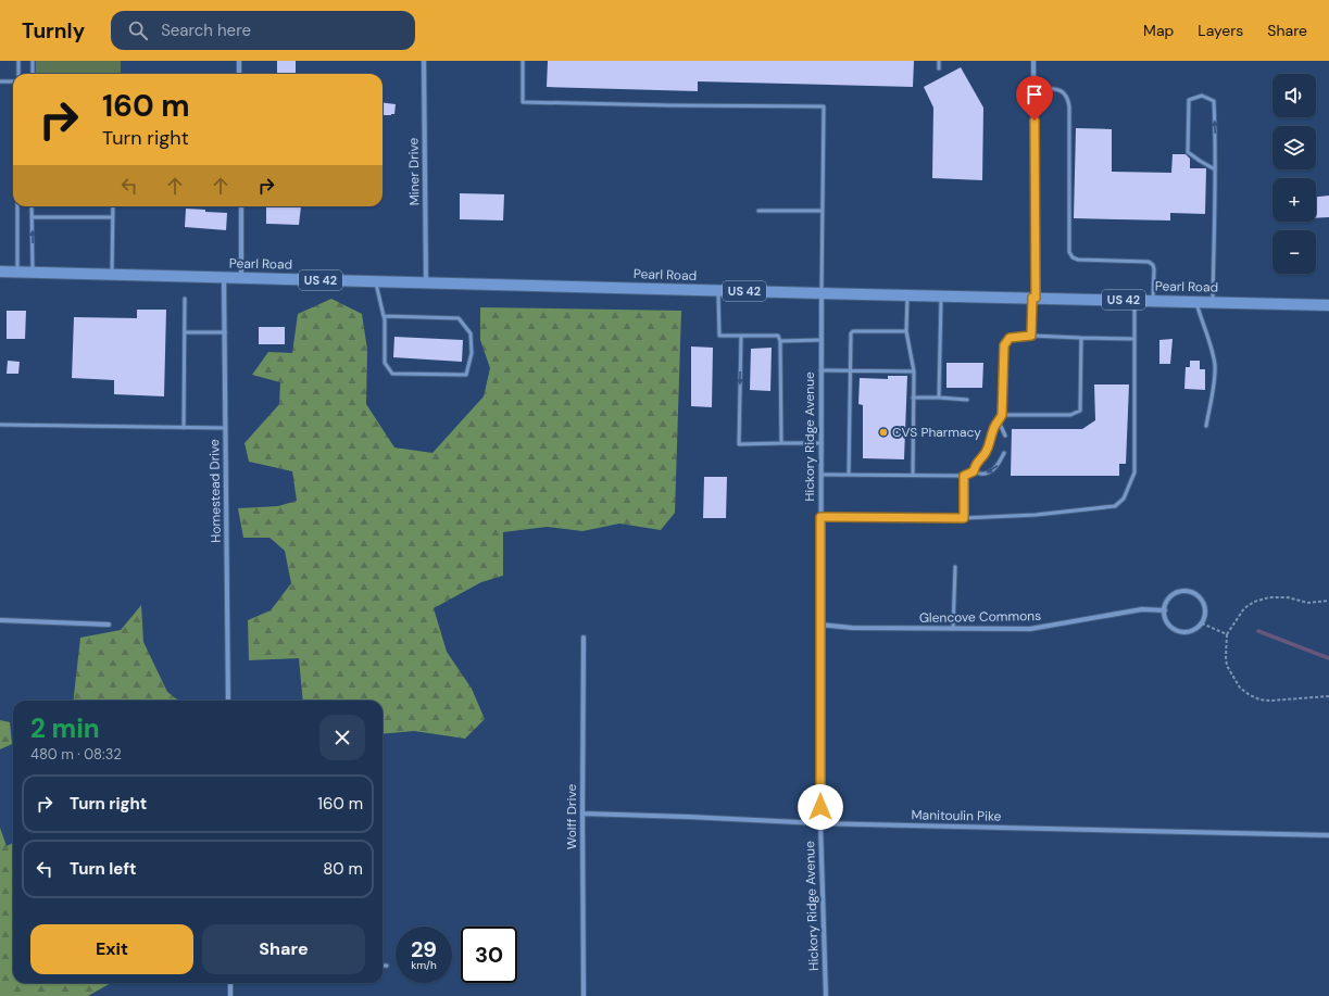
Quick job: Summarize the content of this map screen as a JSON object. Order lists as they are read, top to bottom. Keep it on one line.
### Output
{"streets":{"main road":["Pearl Road","US 42"],"street":["Miner Drive","Hickory Ridge Avenue","Homestead Drive","Glencove Commons","Manitoulin Pike","Wolff Drive"]},"crossings":[["Miner Drive","Pearl Road"],["Pearl Road","Hickory Ridge Avenue"],["Pearl Road","Homestead Drive"],["Hickory Ridge Avenue","Glencove Commons"],["Hickory Ridge Avenue","Manitoulin Pike"],["Manitoulin Pike","Wolff Drive"]],"places":["CVS Pharmacy"],"page":{"header":"Turnly","search":"Search here","nav":["Map","Layers","Share"],"map_buttons":["+","−"],"turn":["160 m","Turn right"],"heading":["2 min","480 m · 08:32"],"list":[{"name":"Turn right","value":"160 m"},{"name":"Turn left","value":"80 m"}],"buttons":["Exit","Share"],"speed":"29 km/h","limit":"30"}}
